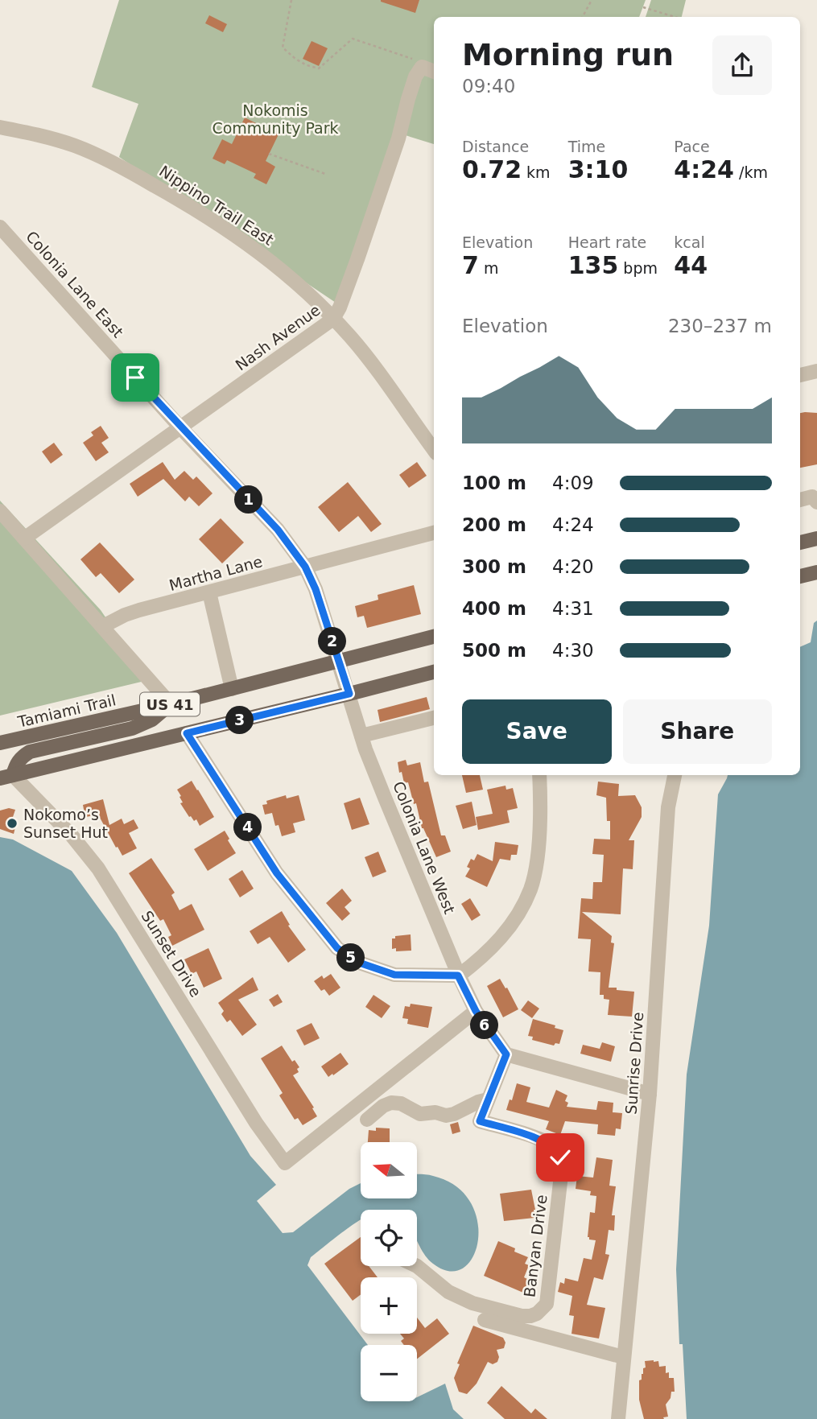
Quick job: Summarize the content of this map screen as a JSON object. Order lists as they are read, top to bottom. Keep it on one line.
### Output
{"streets":{"main road":["US 41","Tamiami Trail"],"street":["Nippino Trail East","Colonia Lane East","Nash Avenue","Martha Lane","Colonia Lane West","Sunset Drive","Sunrise Drive","Banyan Drive"]},"crossings":[["Nippino Trail East","Nash Avenue"],["Colonia Lane East","Nash Avenue"],["Colonia Lane East","Martha Lane"],["Colonia Lane East","US 41"],["Colonia Lane East","Tamiami Trail"],["Colonia Lane East","Colonia Lane West"],["US 41","Colonia Lane West"],["US 41","Sunset Drive"],["Colonia Lane West","Sunset Drive"],["Colonia Lane West","Banyan Drive"]],"parks":["Nokomis Community Park"],"places":["Nokomo’s Sunset Hut"],"north":"left","page":{"heading":["Morning run","09:40"],"stats":[["Distance","0.72 km"],["Time","3:10"],["Pace","4:24 /km"],["Elevation","7 m"],["Heart rate","135 bpm"],["kcal","44"]],"chart":["Elevation","230–237 m"],"list":[{"name":"100 m","note":"4:09"},{"name":"200 m","note":"4:24"},{"name":"300 m","note":"4:20"},{"name":"400 m","note":"4:31"},{"name":"500 m","note":"4:30"}],"pins":["1","2","3","4","5","6"],"buttons":["Save","Share"],"map_buttons":["+","−"]}}
